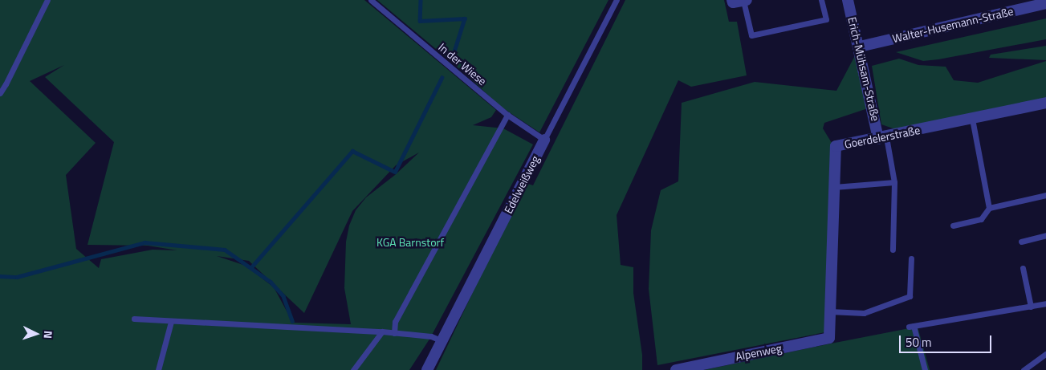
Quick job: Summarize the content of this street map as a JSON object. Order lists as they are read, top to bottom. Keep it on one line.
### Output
{"streets":{"street":["Walter-Husemann-Straße","Erich-Mühsam-Straße","Goerdelerstraße","Edelweißweg","Alpenweg"],"lane":["In der Wiese"]},"crossings":[["Walter-Husemann-Straße","Erich-Mühsam-Straße"],["In der Wiese","Edelweißweg"],["Erich-Mühsam-Straße","Goerdelerstraße"],["Goerdelerstraße","Alpenweg"]],"parks":["KGA Barnstorf"],"scale_bar":"50 m","north":"right"}
